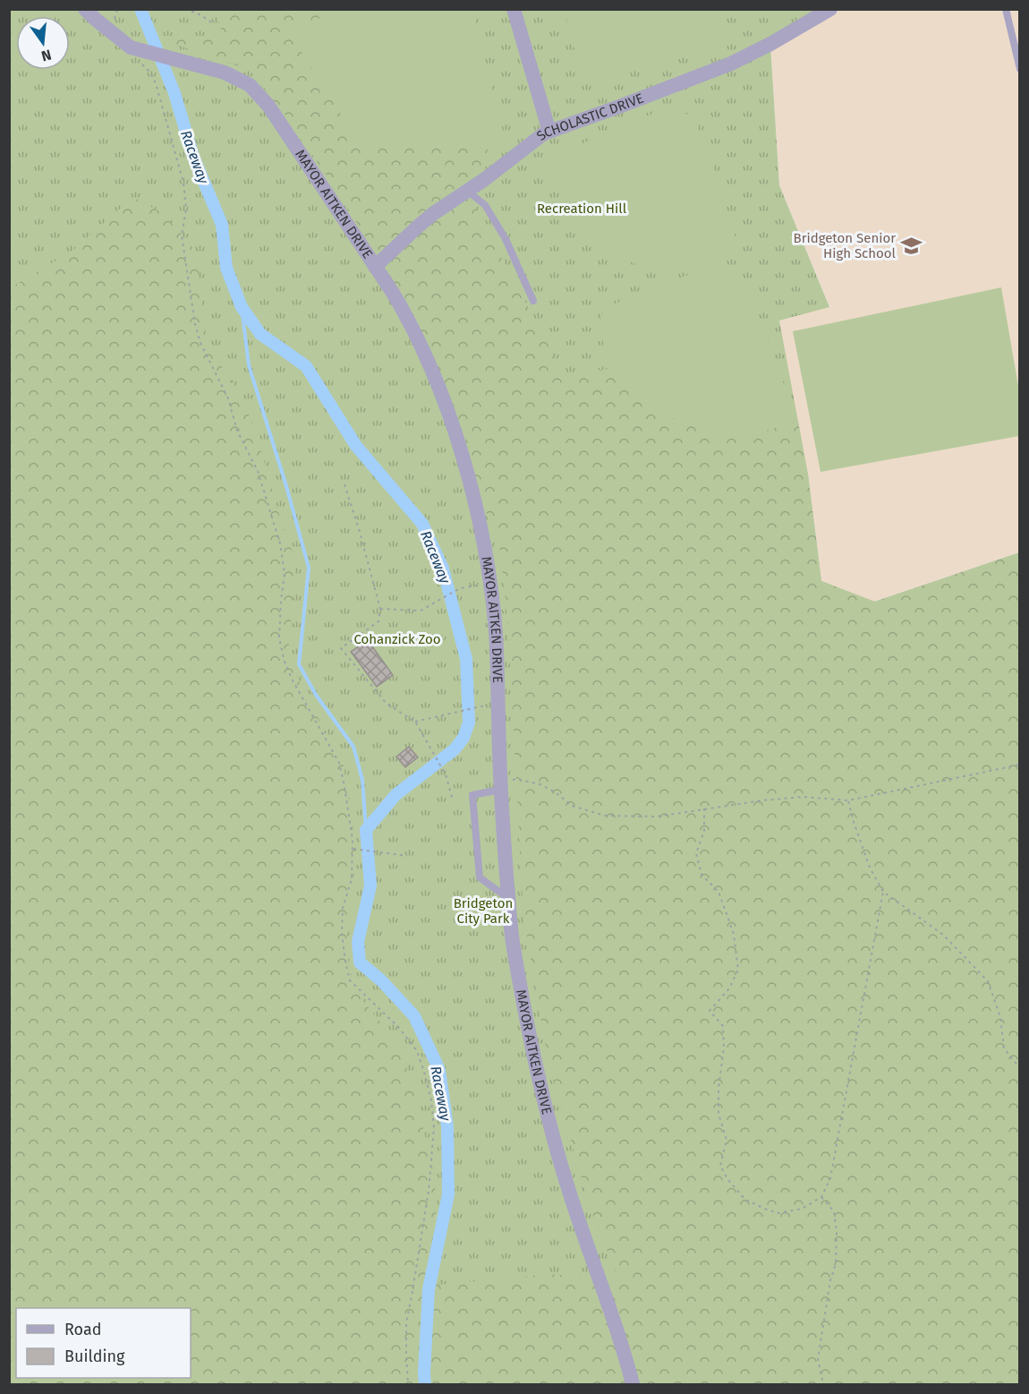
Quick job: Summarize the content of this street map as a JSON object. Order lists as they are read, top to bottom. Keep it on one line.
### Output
{"streets":{"street":["SCHOLASTIC DRIVE","MAYOR AITKEN DRIVE"]},"crossings":[["SCHOLASTIC DRIVE","MAYOR AITKEN DRIVE"]],"water":["Raceway"],"parks":["Recreation Hill","Cohanzick Zoo","Bridgeton City Park"],"places":{"school or university":["Bridgeton Senior High School"]},"legend":["Road","Building"],"north":"bottom"}
